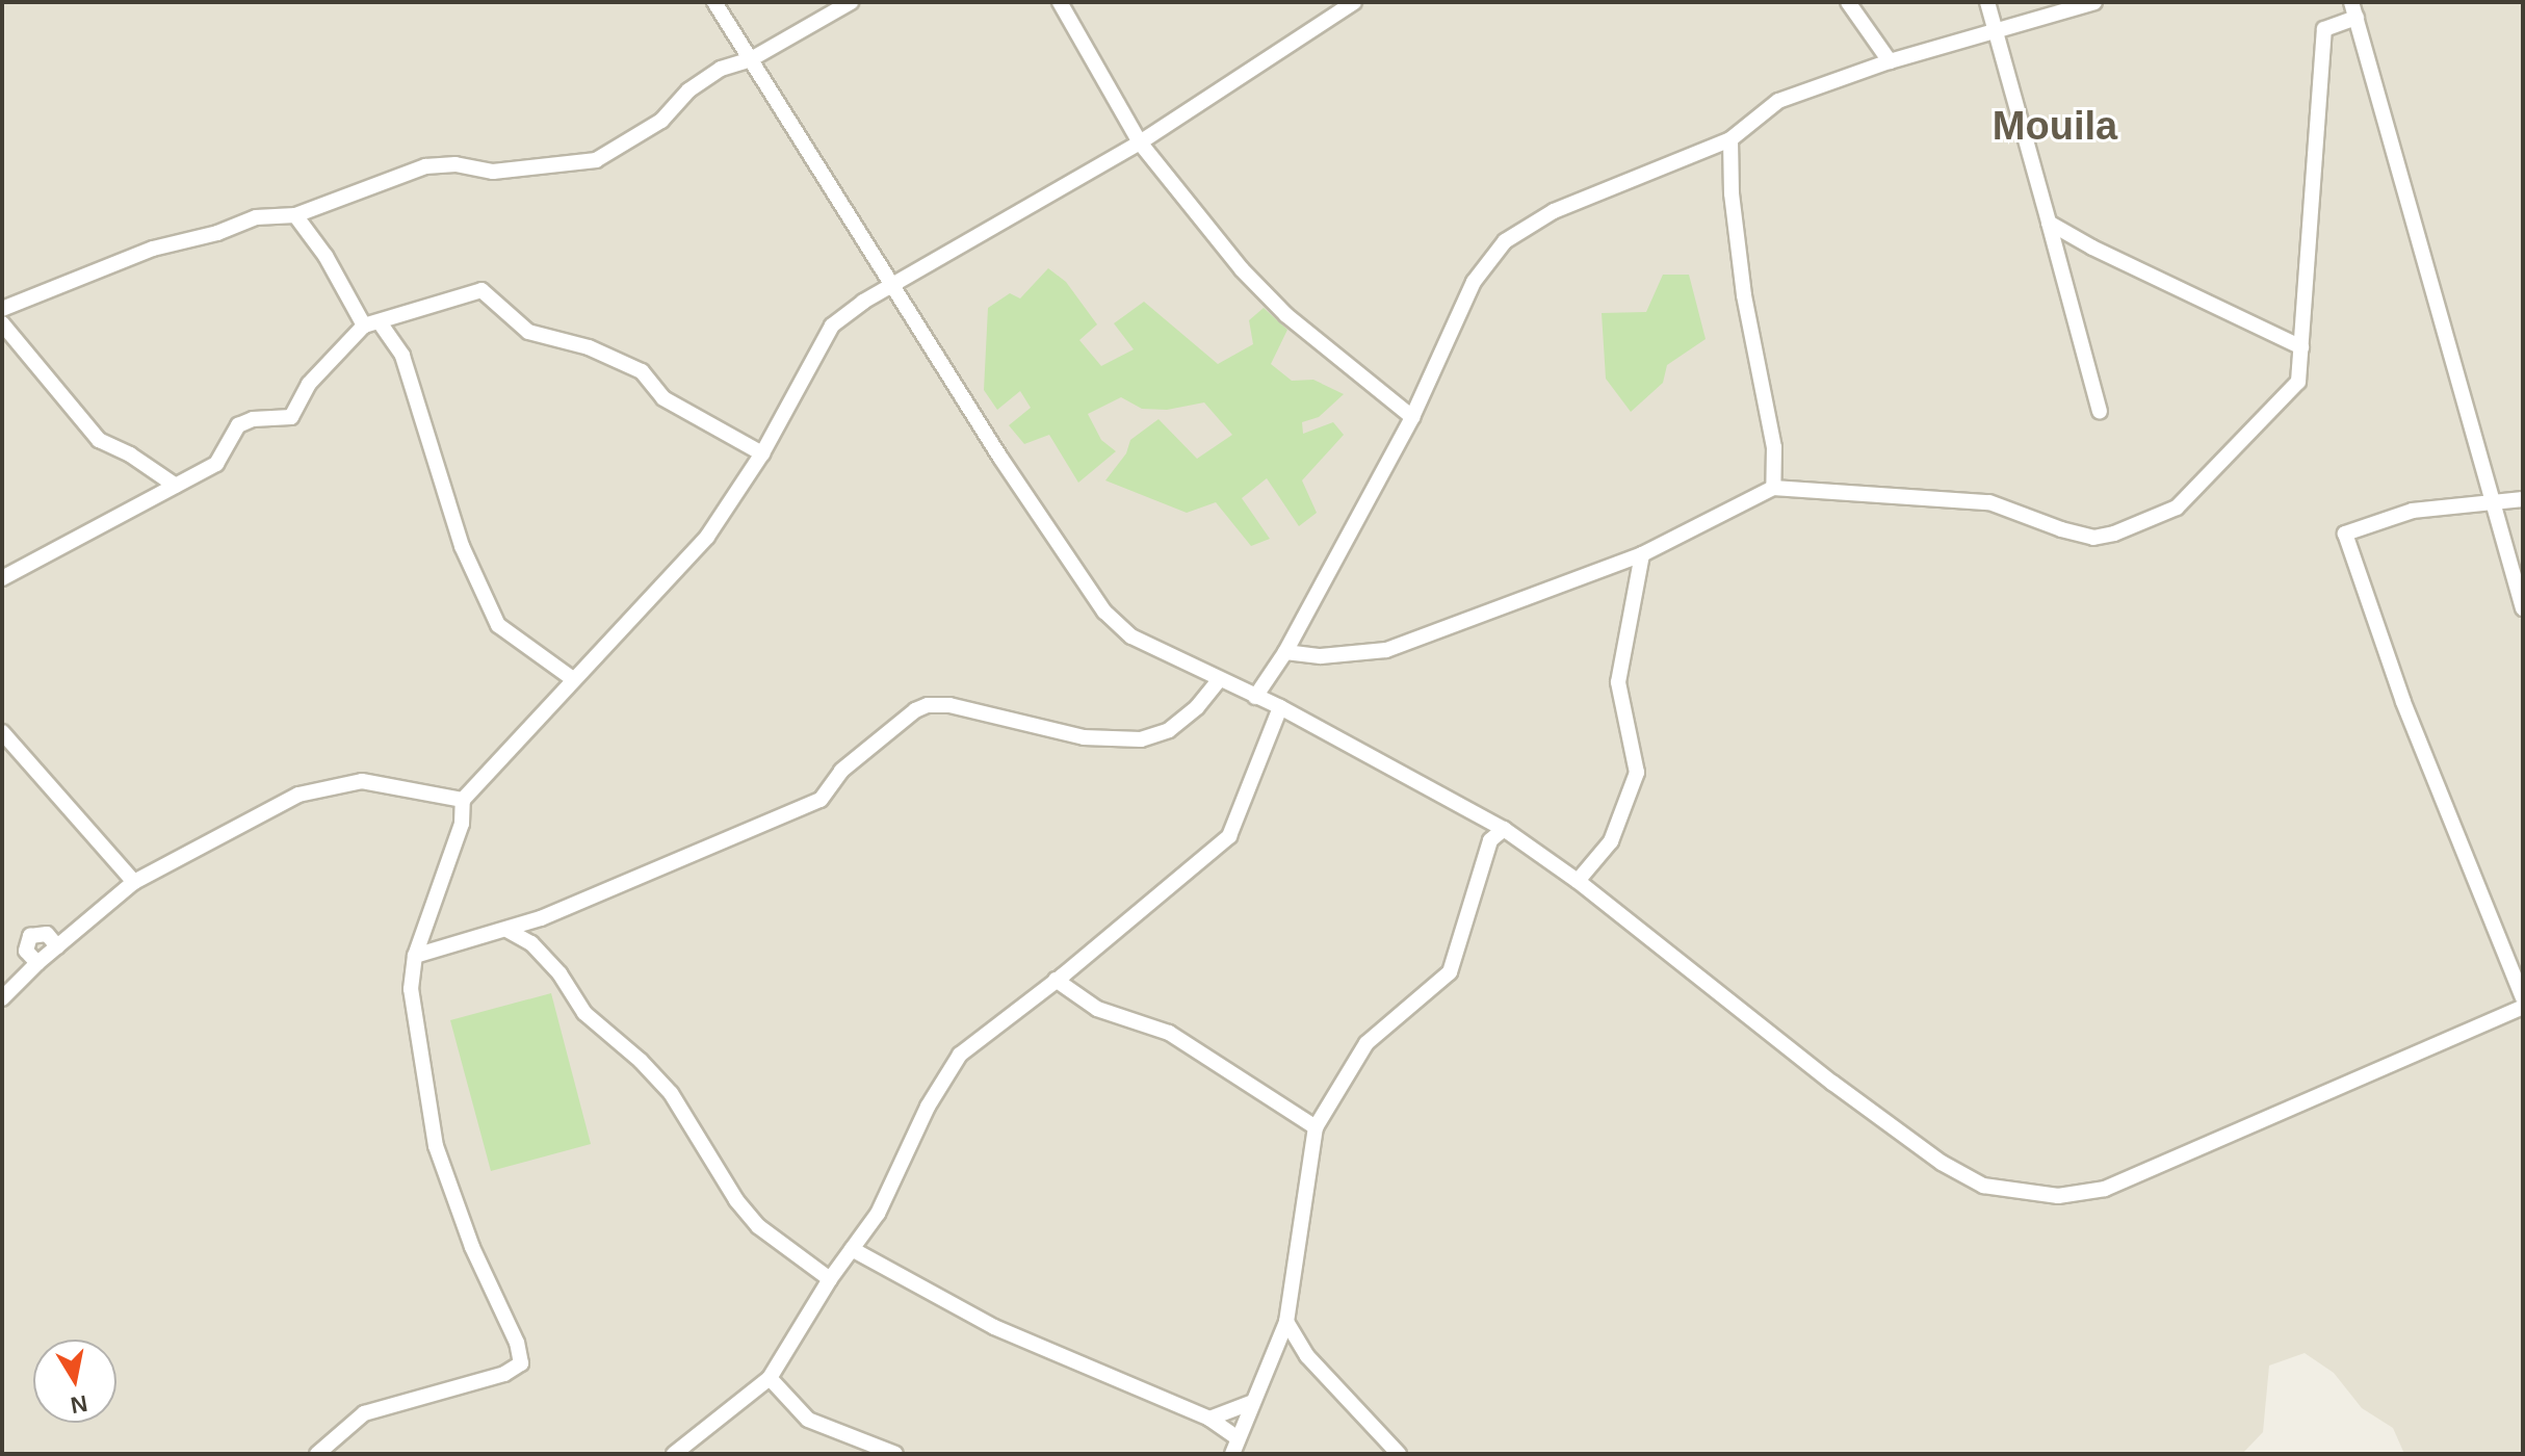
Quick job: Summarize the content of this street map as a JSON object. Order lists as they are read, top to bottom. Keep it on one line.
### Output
{"districts":["Mouila"],"north":"bottom"}
